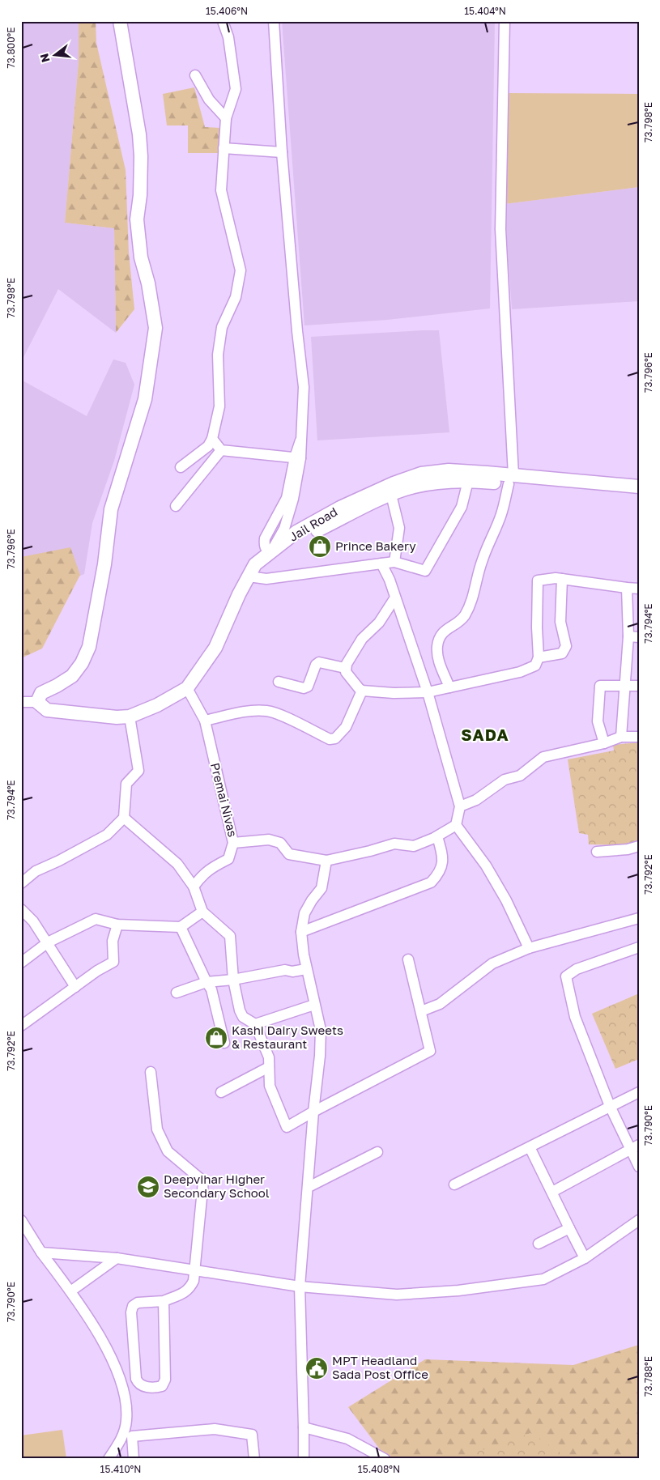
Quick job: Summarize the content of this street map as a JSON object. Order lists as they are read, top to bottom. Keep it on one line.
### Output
{"streets":{"main road":["Jail Road"],"street":["Premai Nivas"]},"districts":["SADA"],"places":{"shop":["Prince Bakery","Kashi Dairy Sweets & Restaurant"],"school or university":["Deepvihar Higher Secondary School"],"public building":["MPT Headland Sada Post Office"]},"north":"left","coordinates":["15.406°N","15.404°N","73.800°E","73.798°E","73.796°E","73.794°E","73.792°E","73.790°E","73.788°E","15.410°N","15.408°N"]}
